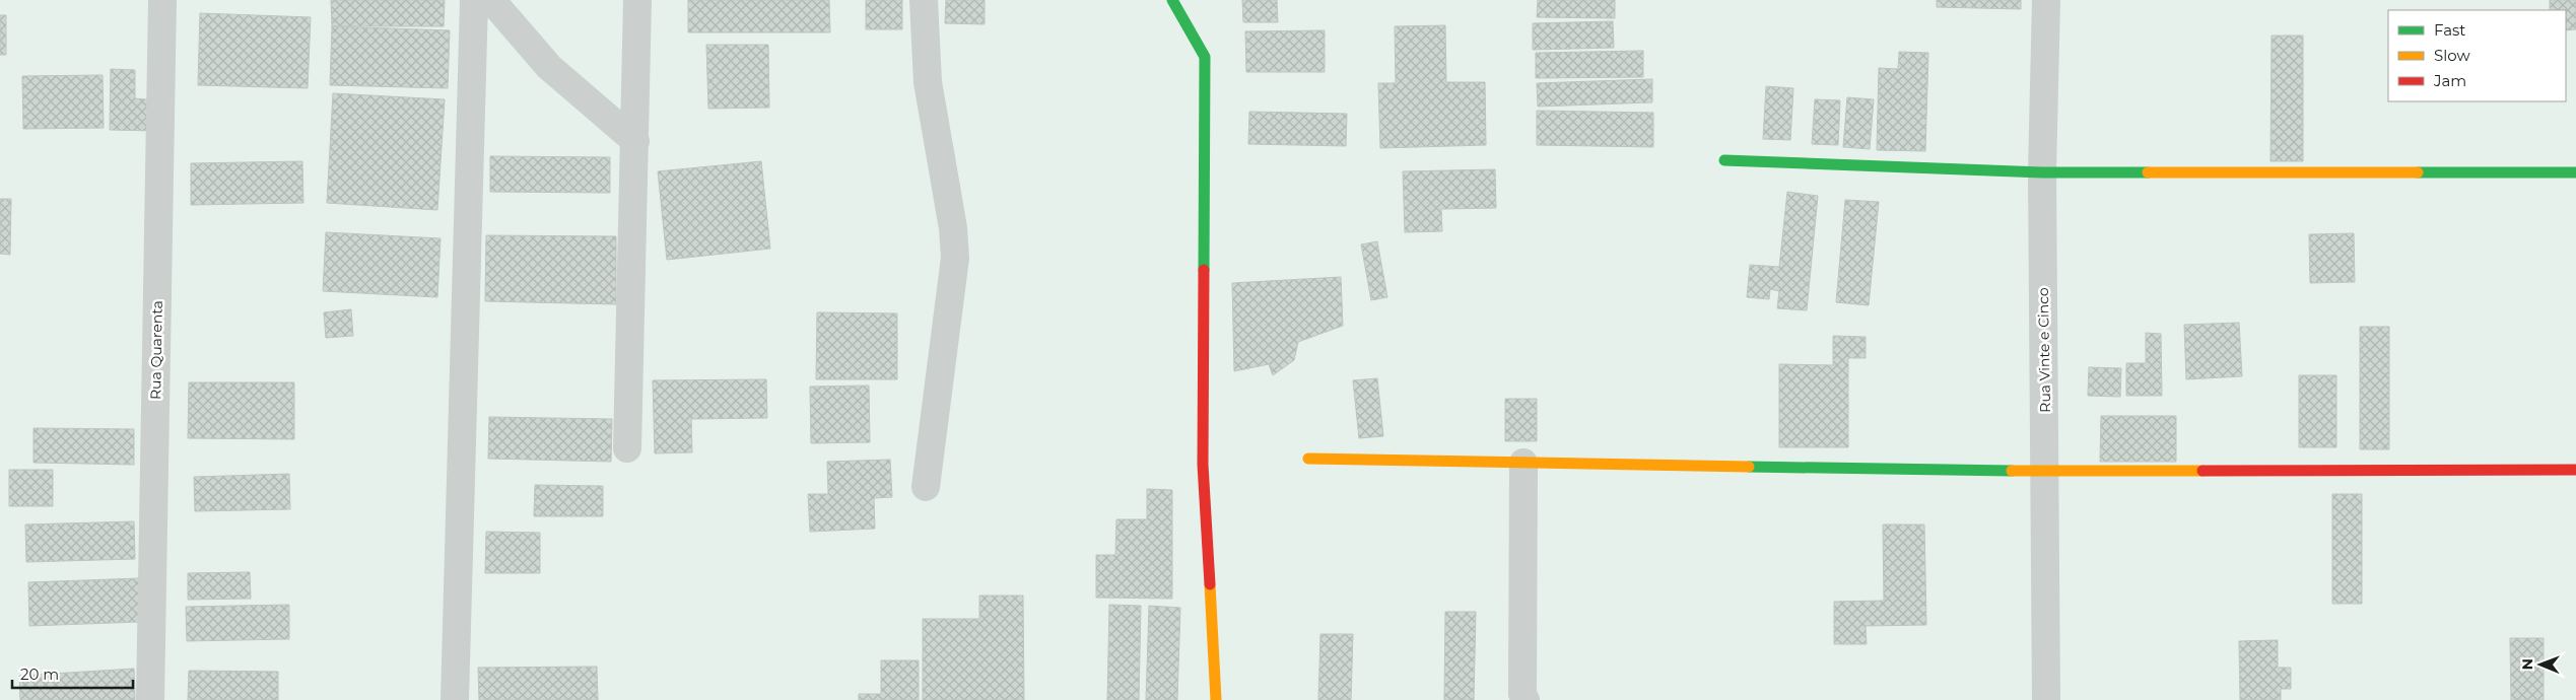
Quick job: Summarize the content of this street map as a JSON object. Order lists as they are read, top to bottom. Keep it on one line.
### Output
{"streets":{"street":["Rua Quarenta","Rua Vinte e Cinco"]},"legend":["Fast","Slow","Jam"],"scale_bar":"20 m","north":"left"}
